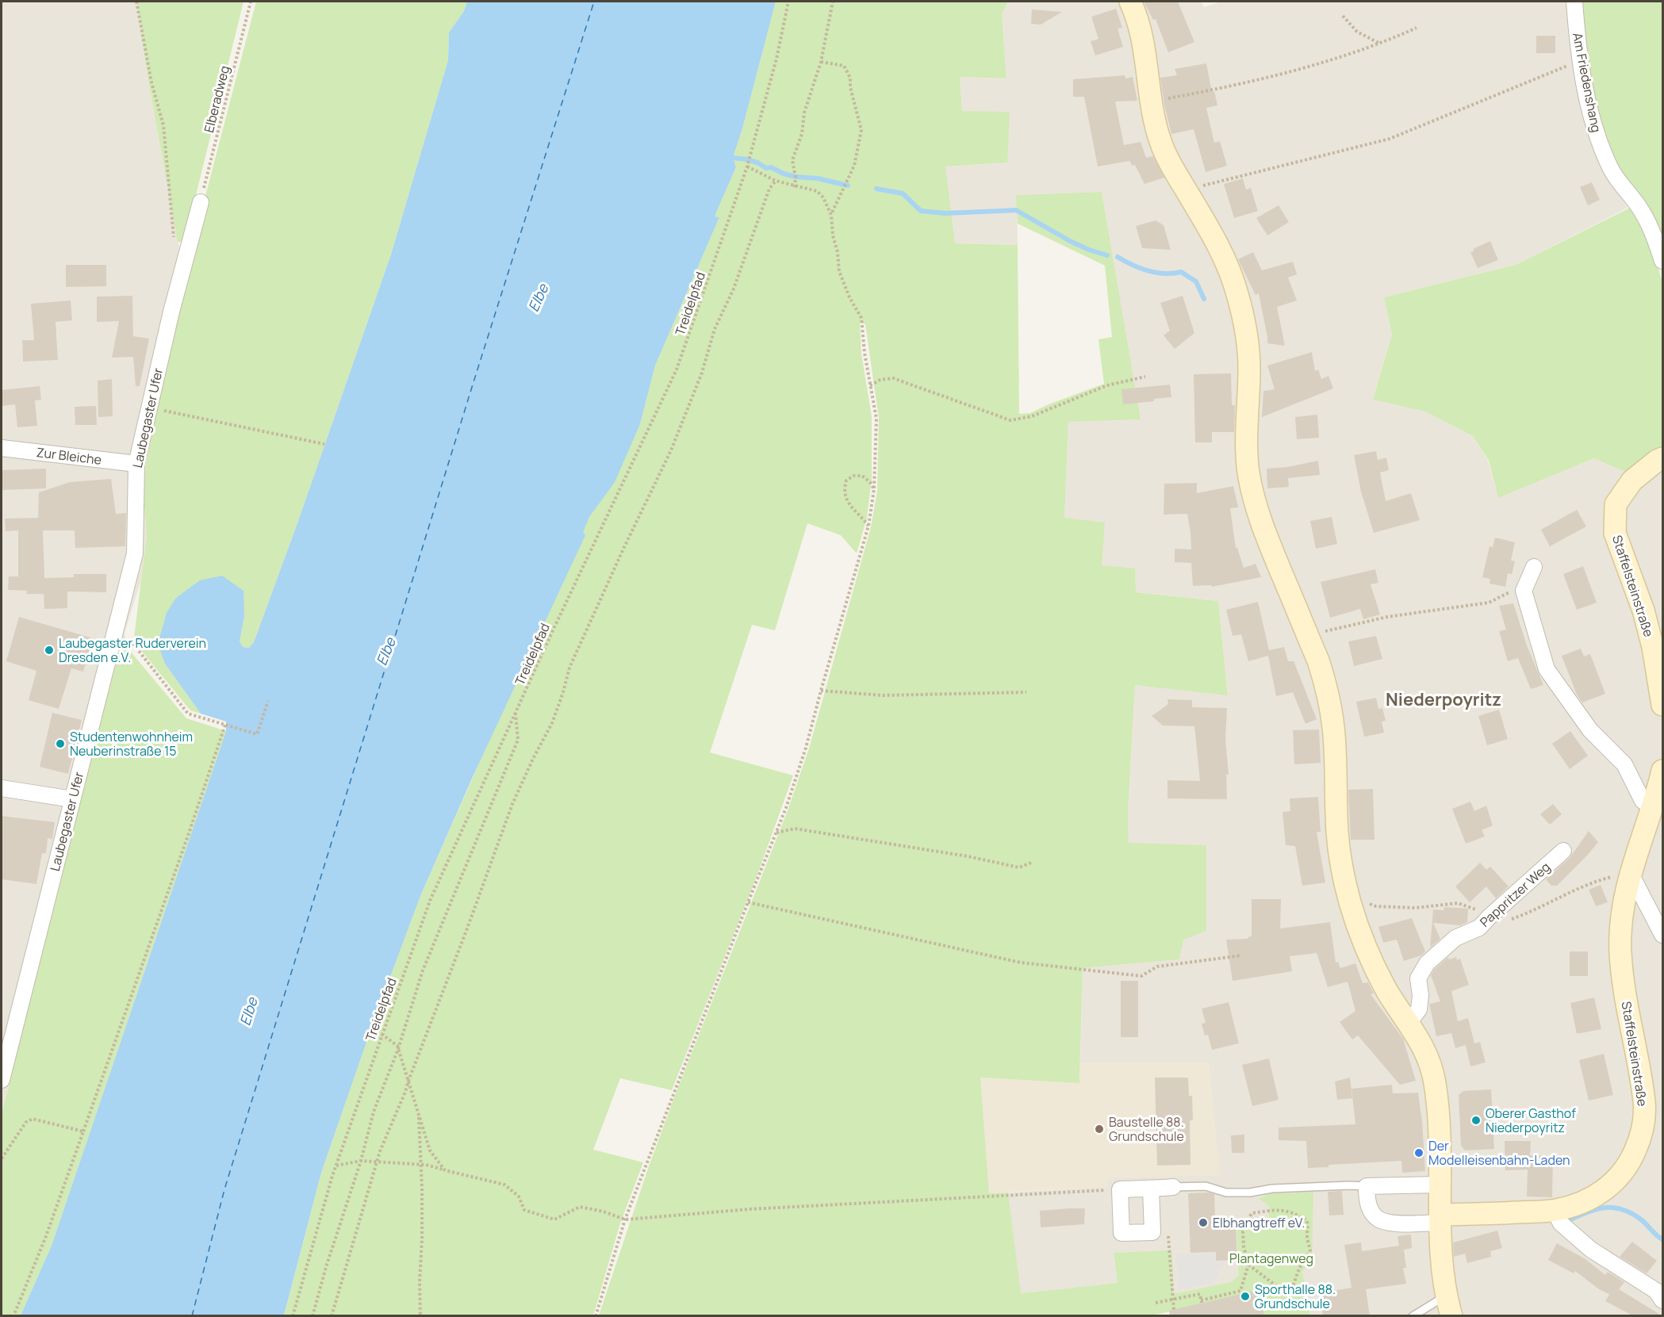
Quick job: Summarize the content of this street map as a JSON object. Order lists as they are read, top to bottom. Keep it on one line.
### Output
{"streets":{"main road":["Staffelsteinstraße"],"street":["Am Friedenshang","Laubegaster Ufer","Zur Bleiche","Pappritzer Weg"],"path":["Elberadweg","Treidelpfad"]},"crossings":[["Elberadweg","Laubegaster Ufer"],["Laubegaster Ufer","Zur Bleiche"]],"districts":["Niederpoyritz"],"water":["Elbe"],"parks":["Plantagenweg"],"places":["Laubegaster Ruderverein Dresden e.V.","Studentenwohnheim Neuberinstraße 15","Oberer Gasthof Niederpoyritz","Baustelle 88. Grundschule","Der Modelleisenbahn-Laden","Elbhangtreff eV.","Sporthalle 88. Grundschule"]}
